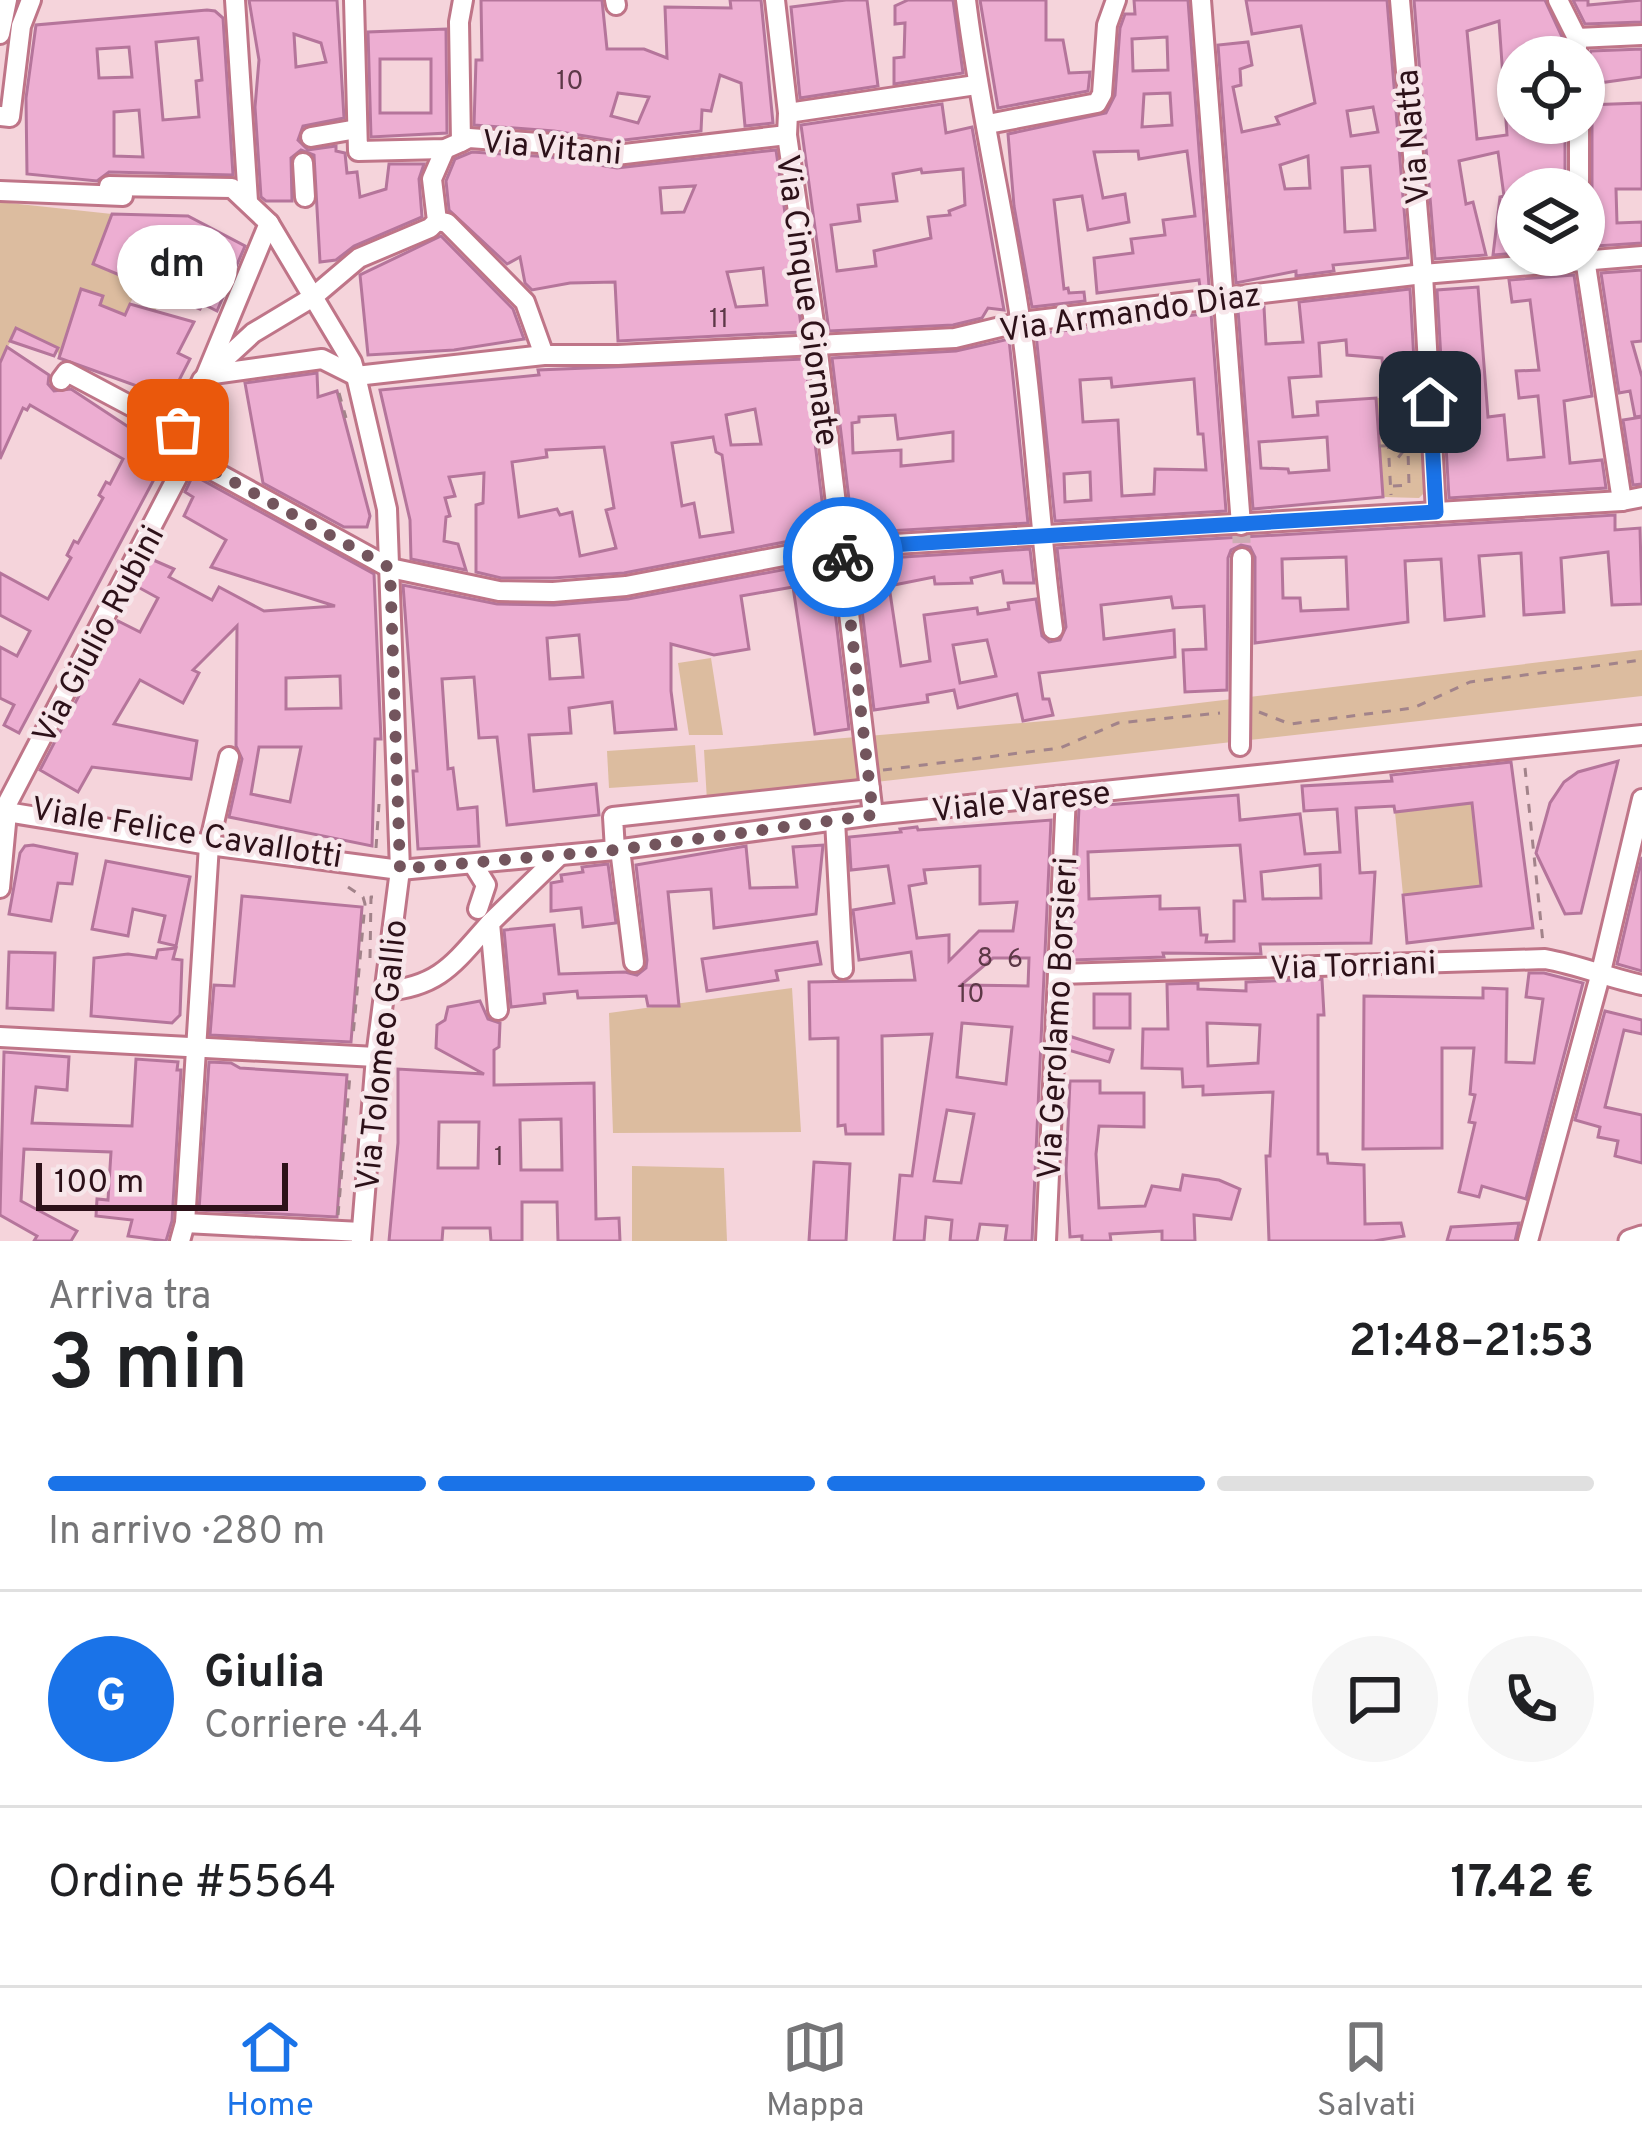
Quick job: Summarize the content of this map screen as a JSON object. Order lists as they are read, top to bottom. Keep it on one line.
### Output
{"streets":{"street":["Via Natta","Via Vitani","Via Cinque Giornate","Via Armando Diaz","Via Giulio Rubini","Viale Varese","Viale Felice Cavallotti","Via Torriani","Via Gerolamo Borsieri","Via Tolomeo Gallio"]},"crossings":[["Via Natta","Via Armando Diaz"],["Via Vitani","Via Cinque Giornate"],["Via Cinque Giornate","Via Armando Diaz"],["Via Cinque Giornate","Viale Varese"],["Via Armando Diaz","Via Tolomeo Gallio"],["Via Giulio Rubini","Viale Felice Cavallotti"],["Viale Varese","Viale Felice Cavallotti"],["Viale Varese","Via Gerolamo Borsieri"],["Viale Varese","Via Tolomeo Gallio"],["Viale Felice Cavallotti","Via Tolomeo Gallio"],["Via Torriani","Via Gerolamo Borsieri"]],"places":["dm"],"house_numbers":["10","11","8","6","10","1"],"scale_bar":"100 m","page":{"bubble":"dm","scale":"100 m","heading":["3 min","Arriva tra","21:48–21:53"],"panel":["Giulia","Corriere · 4.4","Ordine #5564","17.42 €"],"bar":"In arrivo · 280 m","round":"G","tabs":["Home","Mappa","Salvati"]}}
